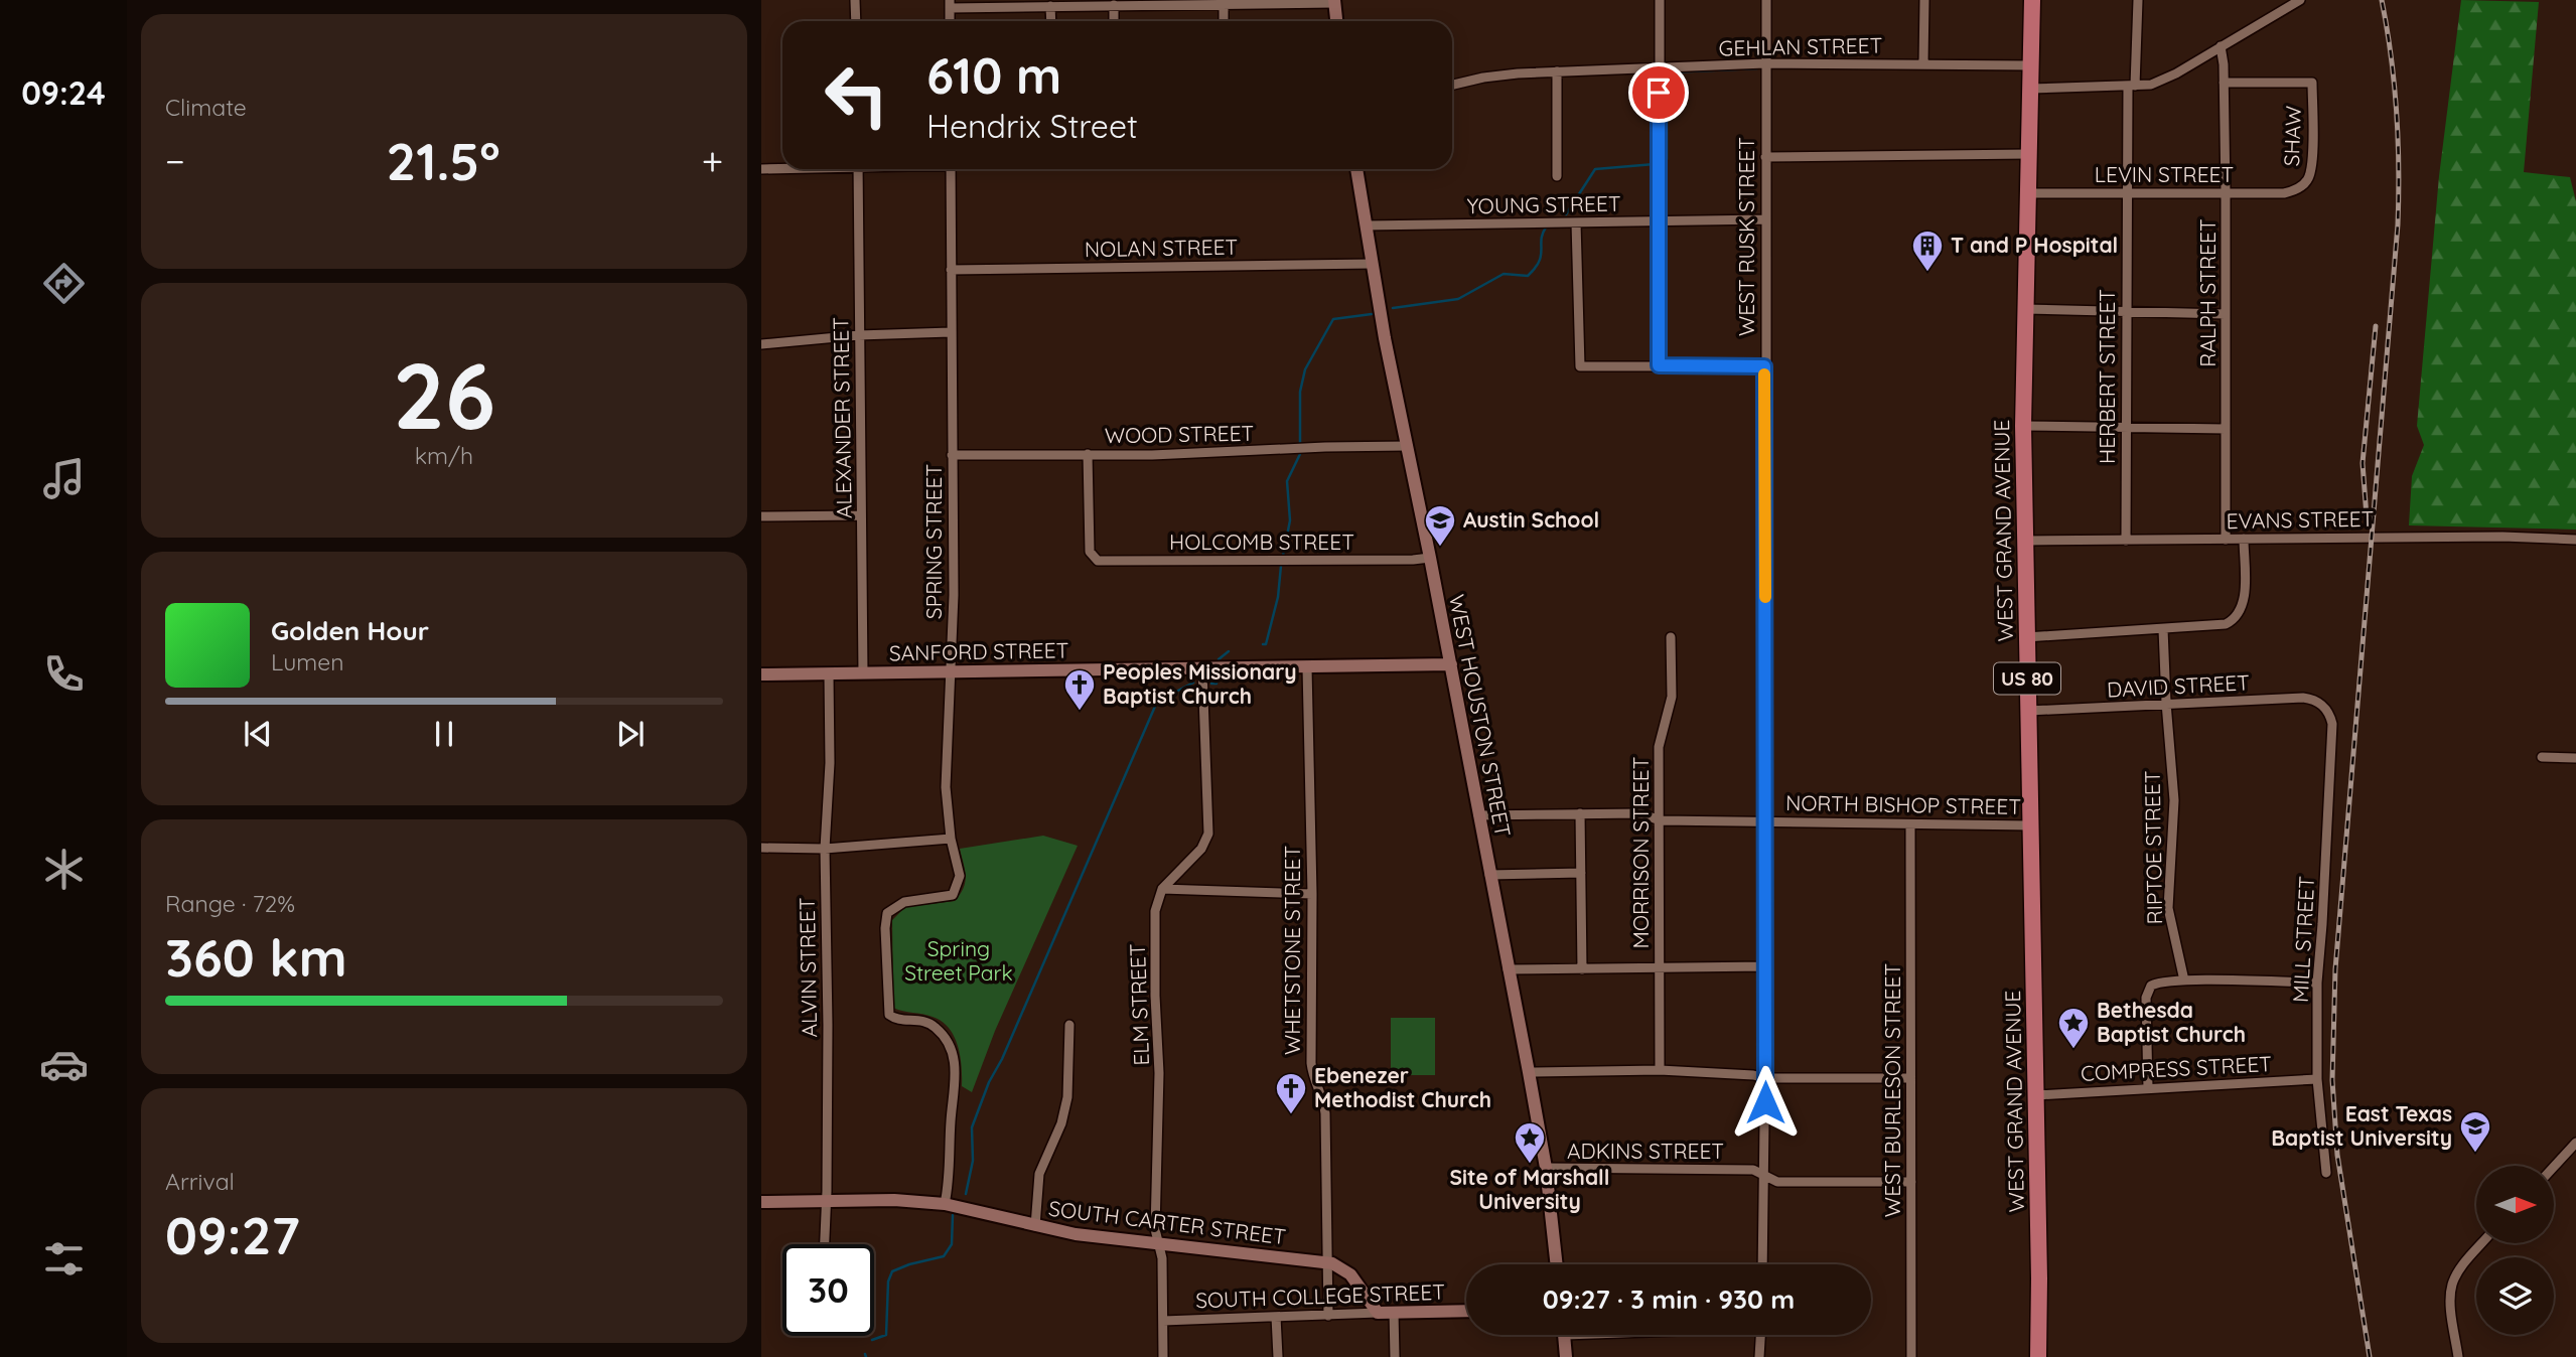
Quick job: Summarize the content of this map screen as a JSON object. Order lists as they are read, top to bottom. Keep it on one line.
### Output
{"streets":{"highway":["WEST GRAND AVENUE","US 80"],"street":["GEHLAN STREET","SHAW","LEVIN STREET","YOUNG STREET","WEST RUSK STREET","NOLAN STREET","RALPH STREET","HERBERT STREET","ALEXANDER STREET","WOOD STREET","EVANS STREET","SPRING STREET","HOLCOMB STREET","SANFORD STREET","DAVID STREET","WEST HOUSTON STREET","NORTH BISHOP STREET","RIPTOE STREET","MORRISON STREET","MILL STREET","WHETSTONE STREET","ALVIN STREET","ELM STREET","COMPRESS STREET","WEST BURLESON STREET","ADKINS STREET","SOUTH CARTER STREET","SOUTH COLLEGE STREET"]},"crossings":[["GEHLAN STREET","WEST RUSK STREET"],["GEHLAN STREET","WEST GRAND AVENUE"],["SHAW","LEVIN STREET"],["SHAW","RALPH STREET"],["LEVIN STREET","RALPH STREET"],["LEVIN STREET","HERBERT STREET"],["LEVIN STREET","WEST GRAND AVENUE"],["YOUNG STREET","WEST RUSK STREET"],["YOUNG STREET","WEST HOUSTON STREET"],["WEST RUSK STREET","NORTH BISHOP STREET"],["WEST RUSK STREET","ADKINS STREET"],["NOLAN STREET","SPRING STREET"],["NOLAN STREET","WEST HOUSTON STREET"],["RALPH STREET","EVANS STREET"],["HERBERT STREET","EVANS STREET"],["ALEXANDER STREET","SANFORD STREET"],["WOOD STREET","SPRING STREET"],["WOOD STREET","HOLCOMB STREET"],["WOOD STREET","WEST HOUSTON STREET"],["EVANS STREET","WEST GRAND AVENUE"],["WEST GRAND AVENUE","DAVID STREET"],["WEST GRAND AVENUE","NORTH BISHOP STREET"],["WEST GRAND AVENUE","COMPRESS STREET"],["SPRING STREET","SANFORD STREET"],["SPRING STREET","SOUTH CARTER STREET"],["HOLCOMB STREET","WEST HOUSTON STREET"],["SANFORD STREET","WEST HOUSTON STREET"],["SANFORD STREET","WHETSTONE STREET"],["SANFORD STREET","ALVIN STREET"],["DAVID STREET","RIPTOE STREET"],["DAVID STREET","MILL STREET"],["WEST HOUSTON STREET","NORTH BISHOP STREET"],["WEST HOUSTON STREET","ADKINS STREET"],["NORTH BISHOP STREET","MORRISON STREET"],["NORTH BISHOP STREET","WEST BURLESON STREET"],["MILL STREET","COMPRESS STREET"],["WHETSTONE STREET","SOUTH CARTER STREET"],["WHETSTONE STREET","SOUTH COLLEGE STREET"],["ALVIN STREET","SOUTH CARTER STREET"],["ELM STREET","SOUTH CARTER STREET"],["ELM STREET","SOUTH COLLEGE STREET"],["WEST BURLESON STREET","ADKINS STREET"],["SOUTH CARTER STREET","SOUTH COLLEGE STREET"]],"parks":["Spring Street Park"],"places":{"building":["T and P Hospital"],"school or university":["Austin School","East Texas Baptist University"],"church":["Peoples Missionary Baptist Church","Ebenezer Methodist Church"],"place":["Bethesda Baptist Church","Site of Marshall University"]},"north":"right","page":{"tabs":"09:24","tile":["Climate",["26","km/h"],["Range · 72%","360 km"],["Arrival","09:27"]],"turn":["610 m","Hendrix Street"],"heat":["−","21.5°","+"],"song":["Golden Hour","Lumen"],"limit":"30","trip":"09:27 · 3 min · 930 m"}}
